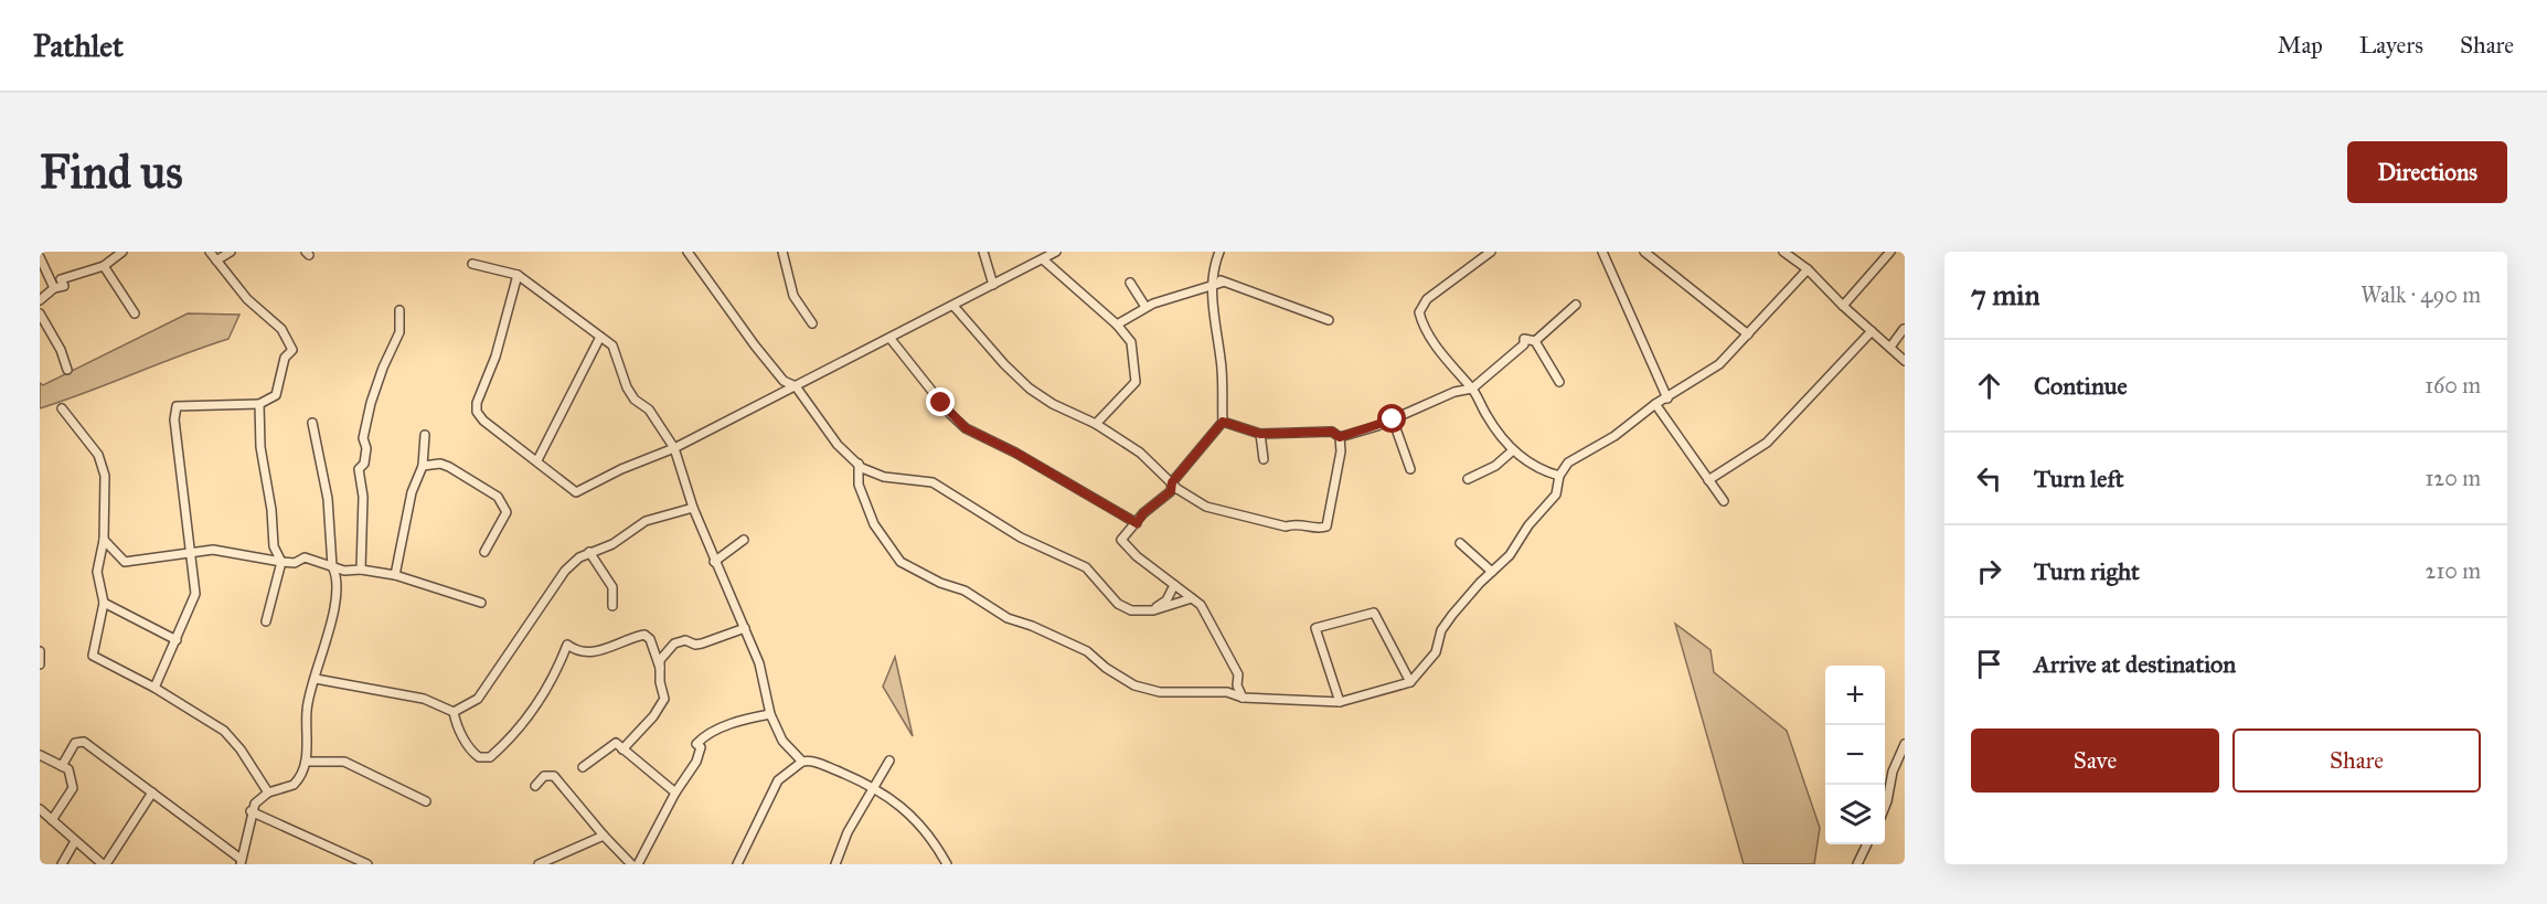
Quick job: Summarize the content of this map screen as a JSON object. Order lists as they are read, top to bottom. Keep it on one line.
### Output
{"page":{"header":"Pathlet","nav":["Map","Layers","Share"],"buttons":["Directions",["Save","Share"]],"title":"Find us","heading":["7 min","Walk · 490 m"],"list":[["Continue","160 m"],["Turn left","120 m"],["Turn right","210 m"],"Arrive at destination"],"map_buttons":["+","−"]}}
